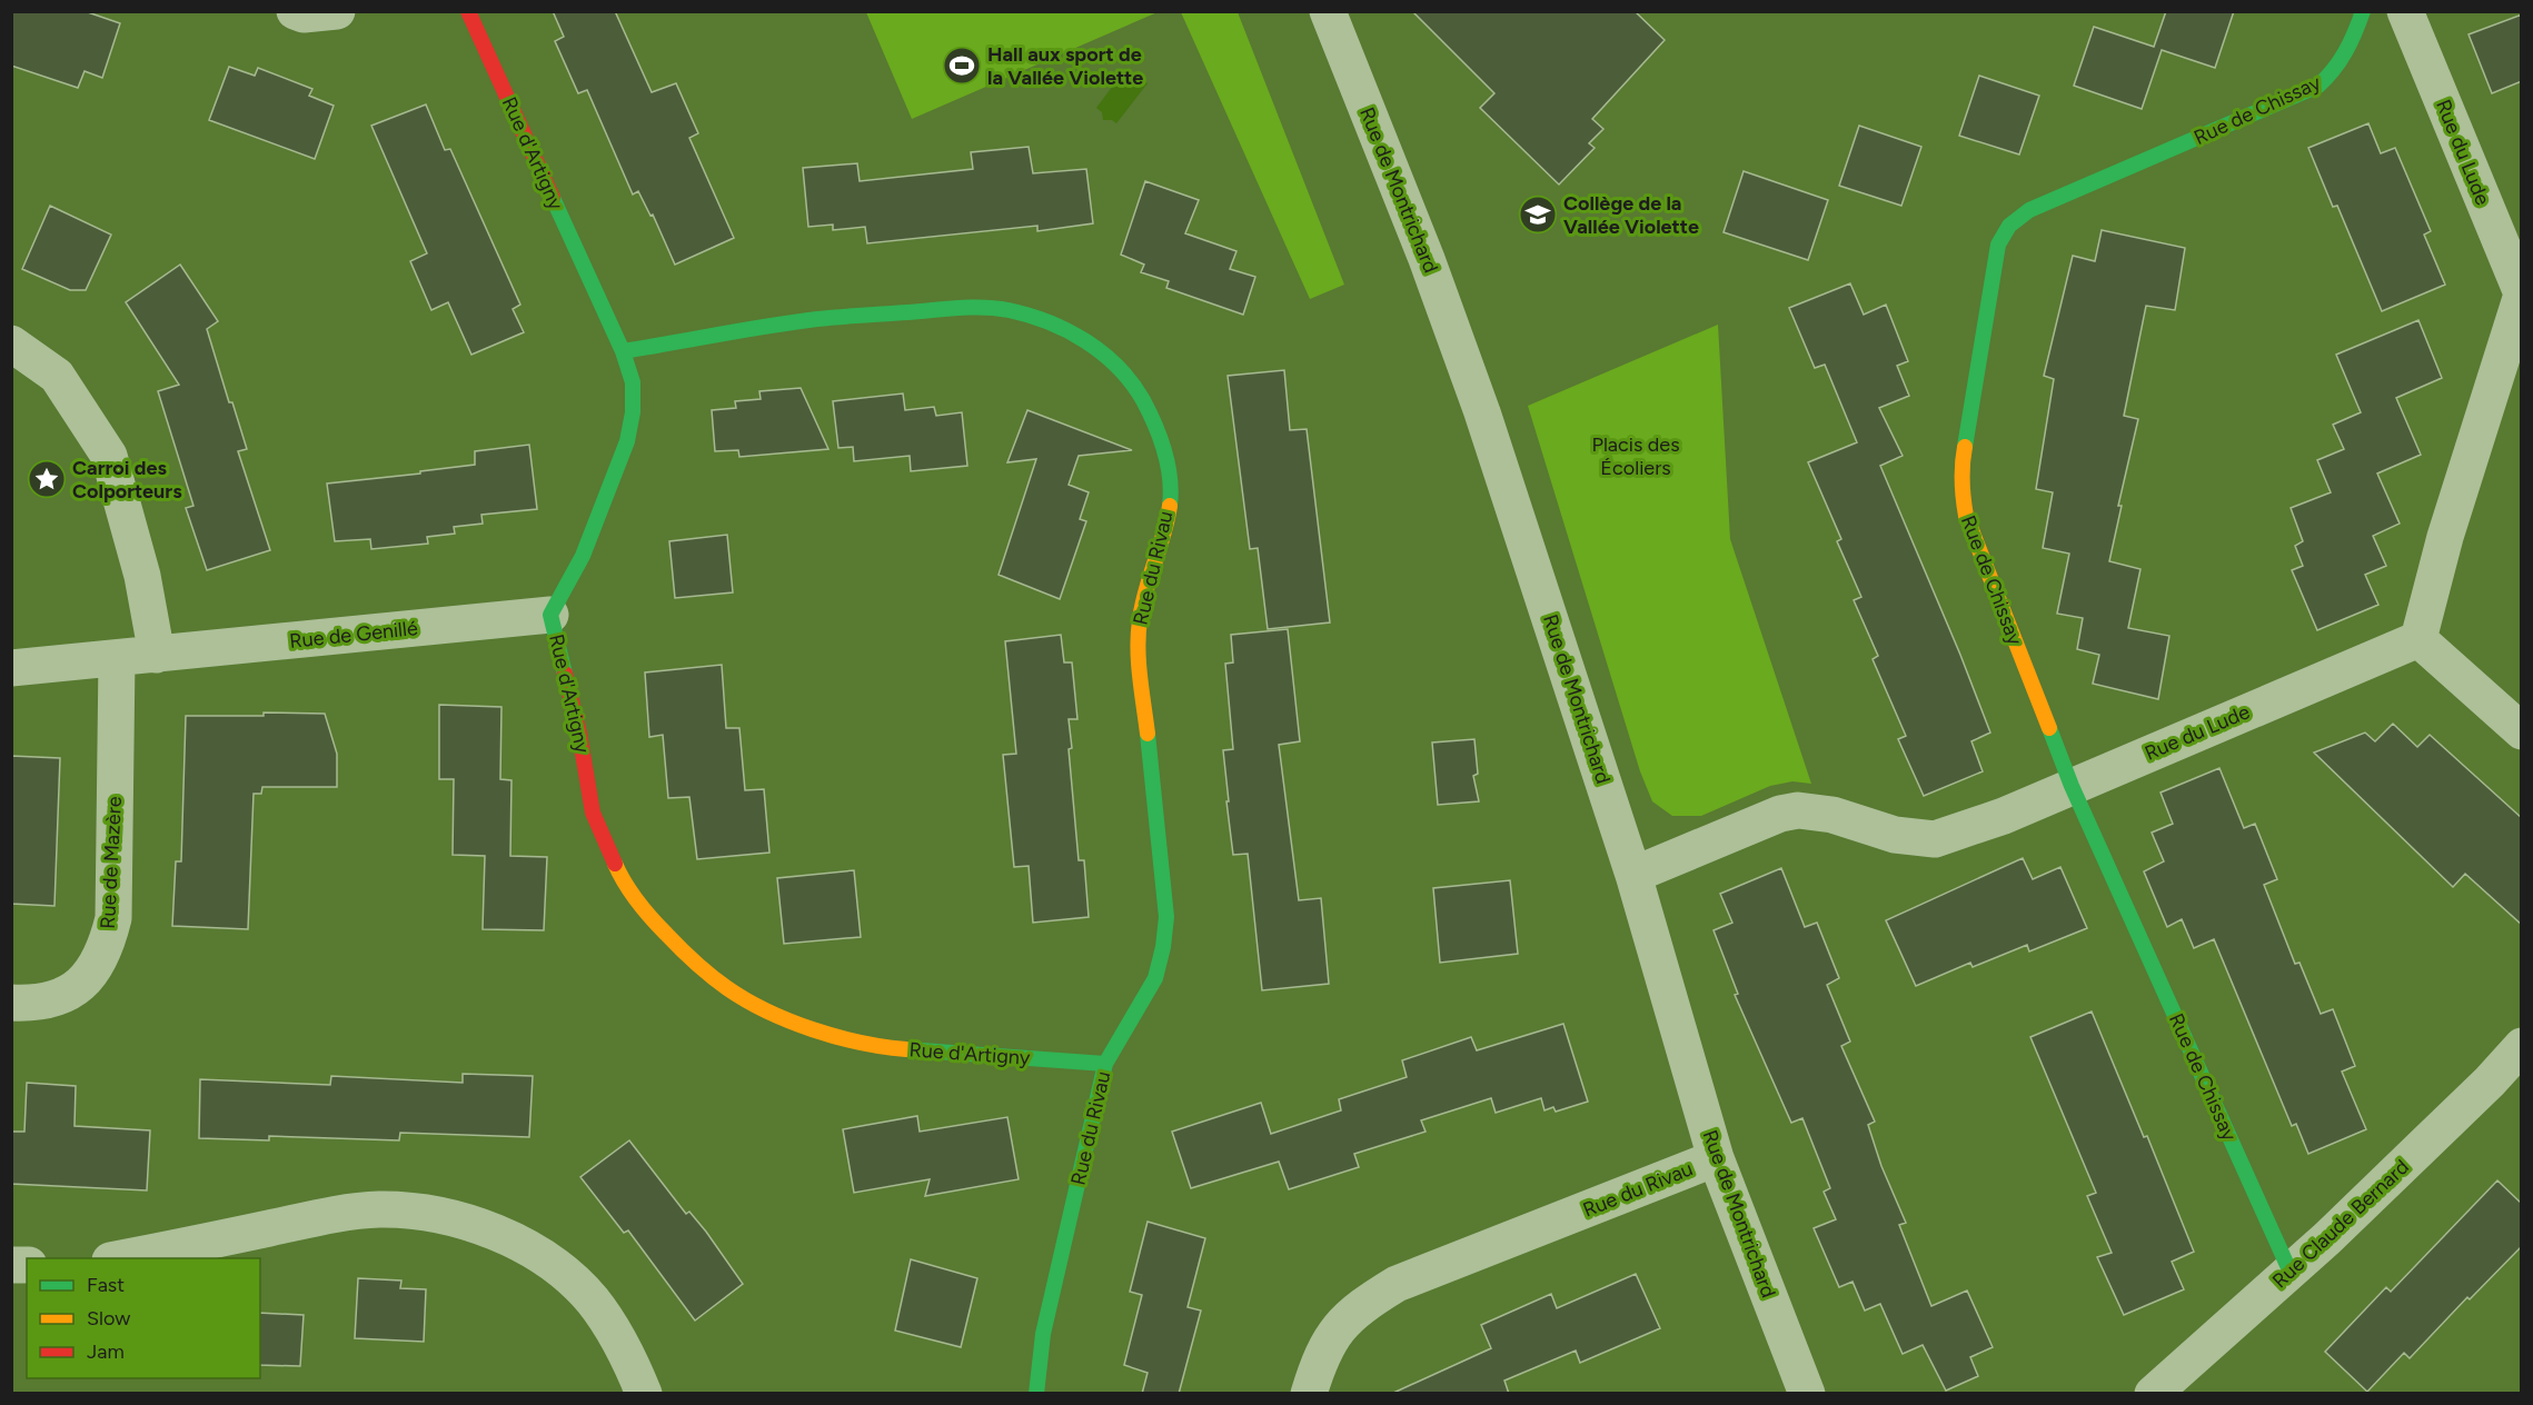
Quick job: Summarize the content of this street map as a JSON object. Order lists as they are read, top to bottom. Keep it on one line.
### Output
{"streets":{"street":["Rue de Chissay","Rue du Lude","Rue d'Artigny","Rue de Montrichard","Rue du Rivau","Rue de Genillé","Rue de Mazère","Rue Claude Bernard"]},"crossings":[["Rue de Chissay","Rue du Lude"],["Rue de Chissay","Rue Claude Bernard"],["Rue du Lude","Rue de Montrichard"],["Rue d'Artigny","Rue du Rivau"],["Rue d'Artigny","Rue de Genillé"],["Rue de Montrichard","Rue du Rivau"],["Rue de Genillé","Rue de Mazère"]],"parks":["Placis des Écoliers"],"places":{"sports":["Hall aux sport de la Vallée Violette"],"school or university":["Collège de la Vallée Violette"],"place":["Carroi des Colporteurs"]},"legend":["Fast","Slow","Jam"]}
